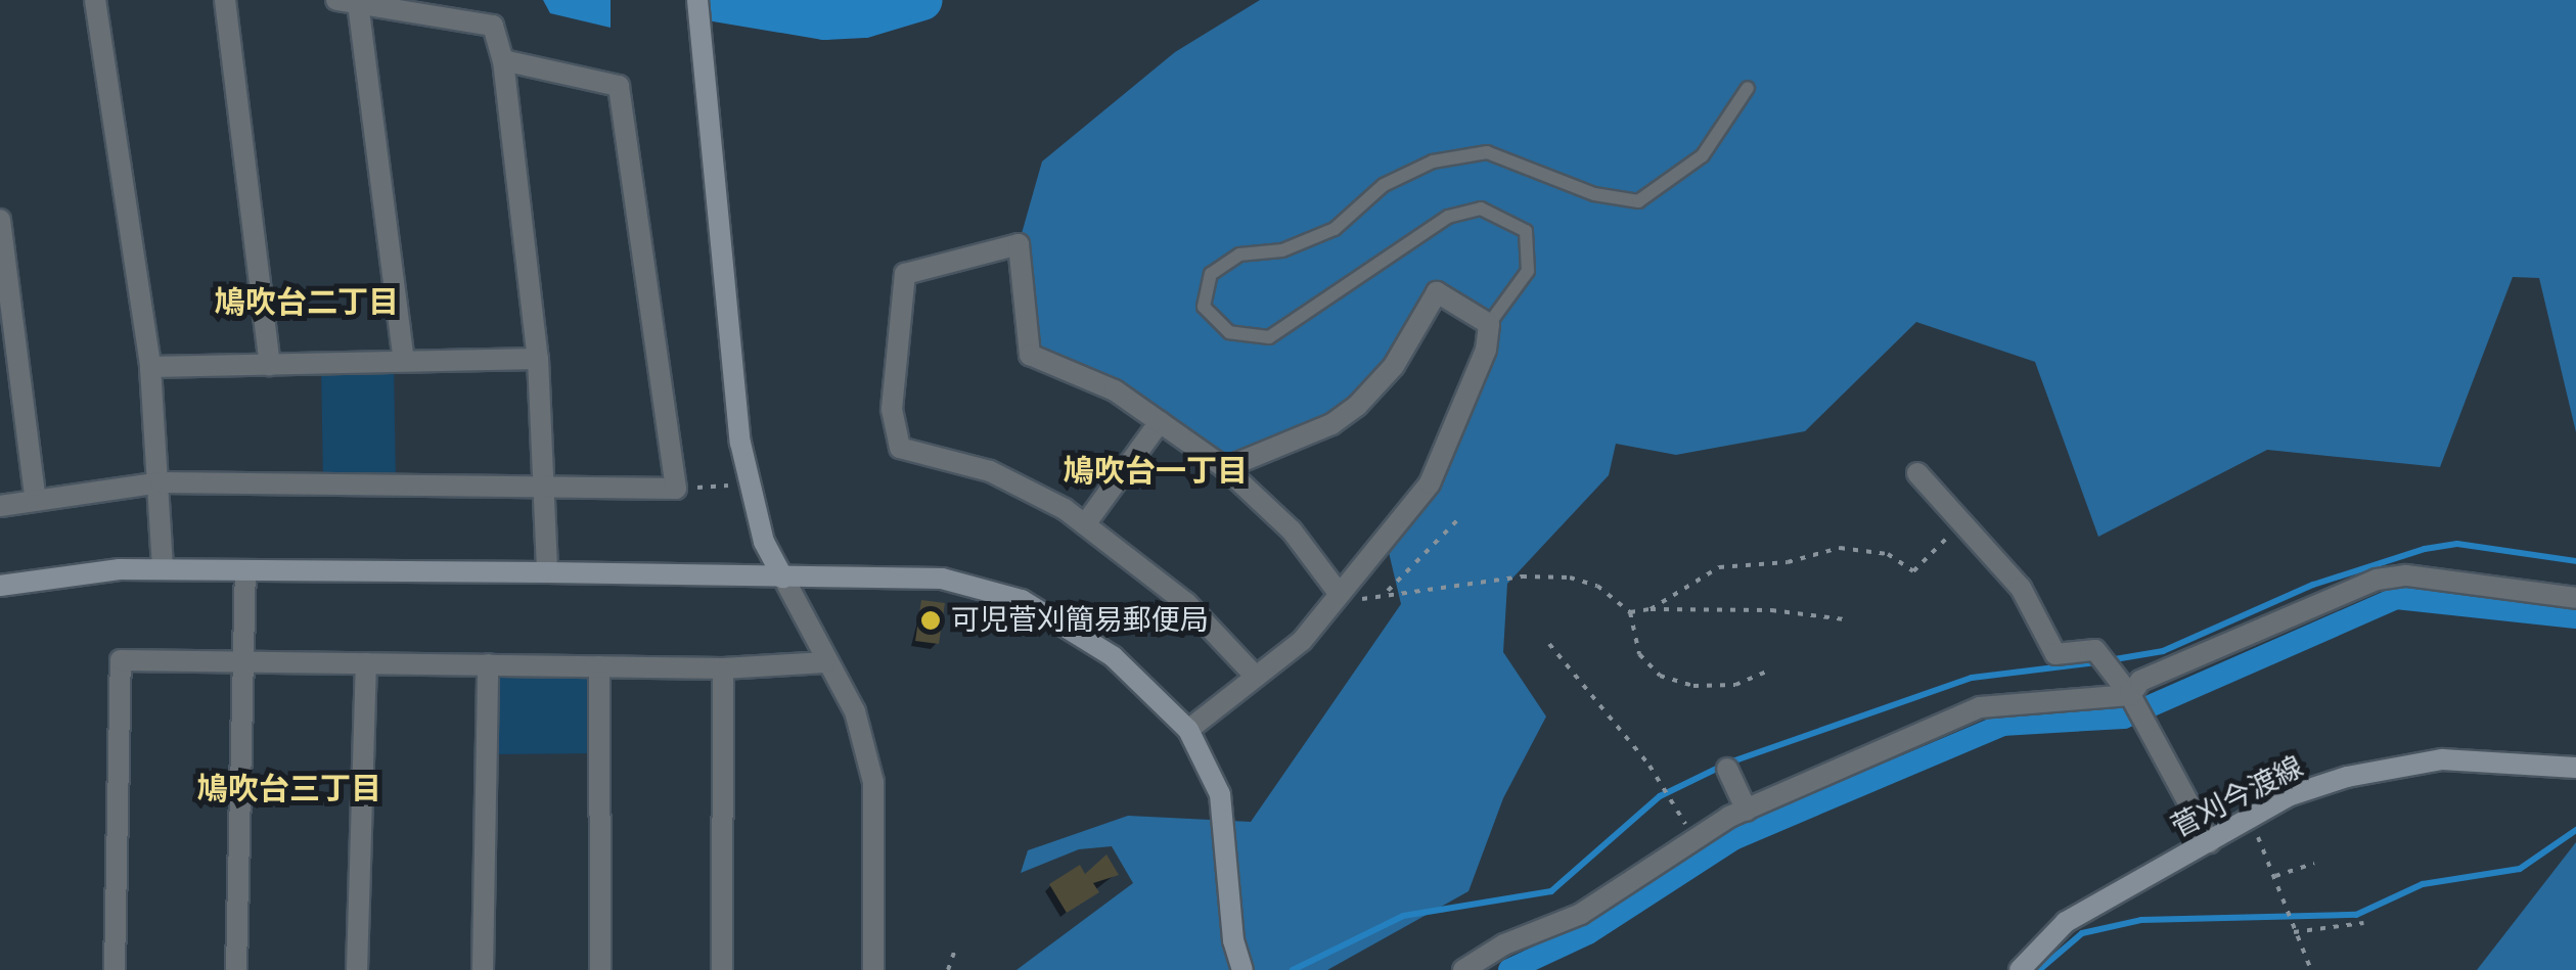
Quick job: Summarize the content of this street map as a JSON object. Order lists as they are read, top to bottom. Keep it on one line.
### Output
{"streets":{"street":["菅刈今渡線"]},"districts":["鳩吹台二丁目","鳩吹台一丁目","鳩吹台三丁目"],"places":["可児菅刈簡易郵便局"]}
